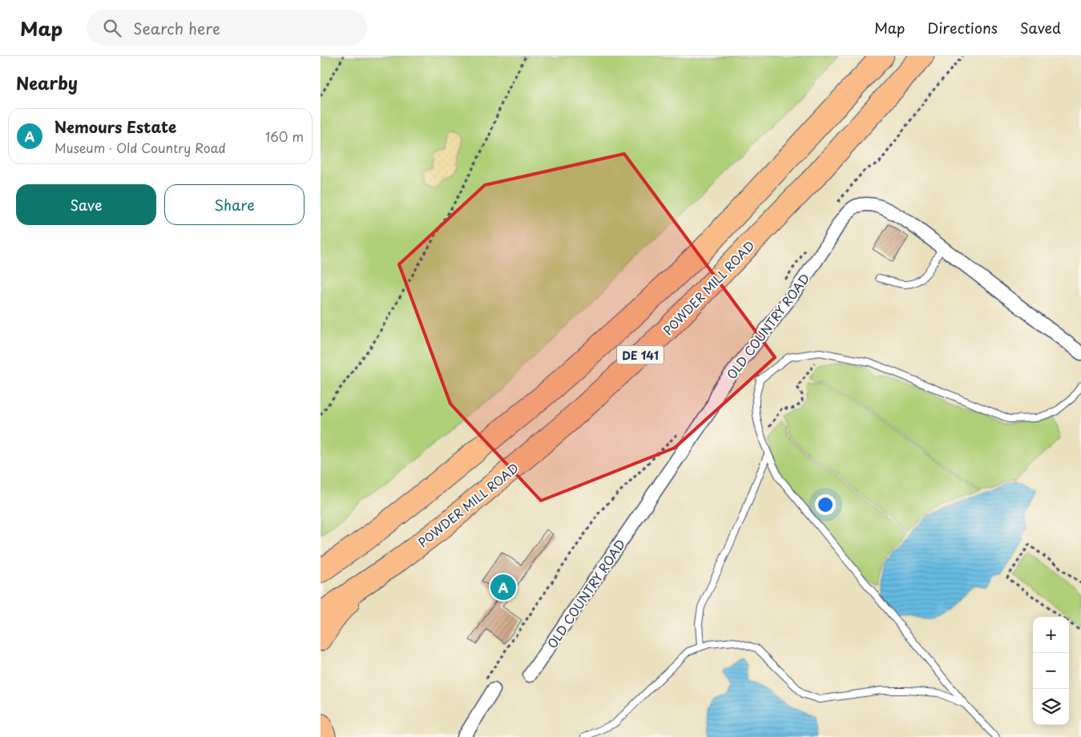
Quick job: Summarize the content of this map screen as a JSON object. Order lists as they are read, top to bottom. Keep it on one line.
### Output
{"streets":{"highway":["POWDER MILL ROAD","DE 141"],"street":["OLD COUNTRY ROAD"]},"page":{"header":"Map","search":"Search here","nav":["Map","Directions","Saved"],"heading":"Nearby","list":[{"mark":"A","name":"Nemours Estate","note":"Museum · Old Country Road","value":"160 m"}],"buttons":["Save","Share"],"pins":"A","map_buttons":["+","−"]}}
